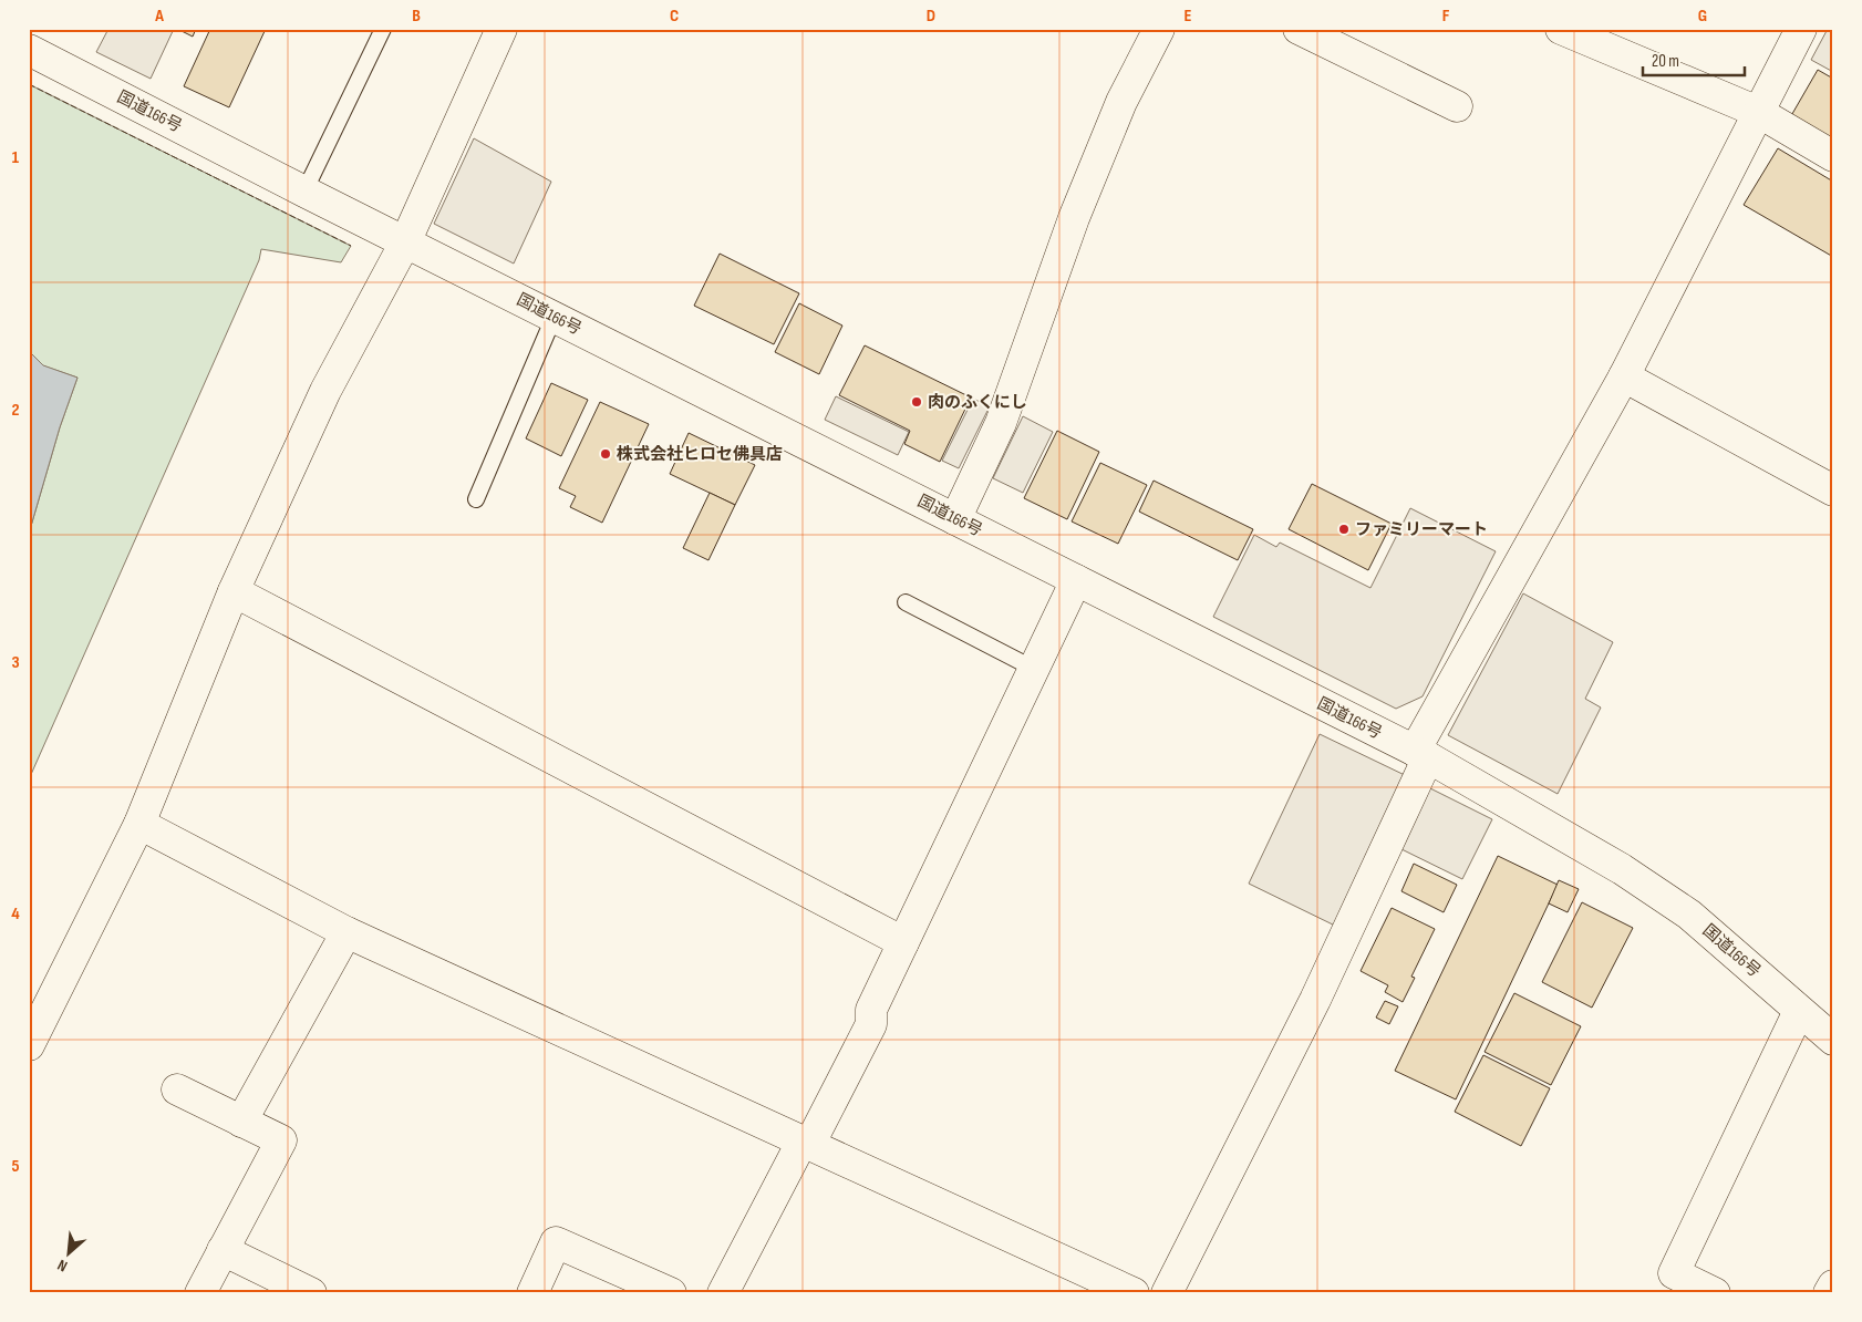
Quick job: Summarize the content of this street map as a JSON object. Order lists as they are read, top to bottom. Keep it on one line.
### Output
{"streets":{"main road":["国道166号"]},"places":["肉のふくにし","株式会社ヒロセ佛具店","ファミリーマート"],"scale_bar":"20 m","north":"bottom left","grid":{"columns":["A","B","C","D","E","F","G"],"rows":["1","2","3","4","5"]}}
